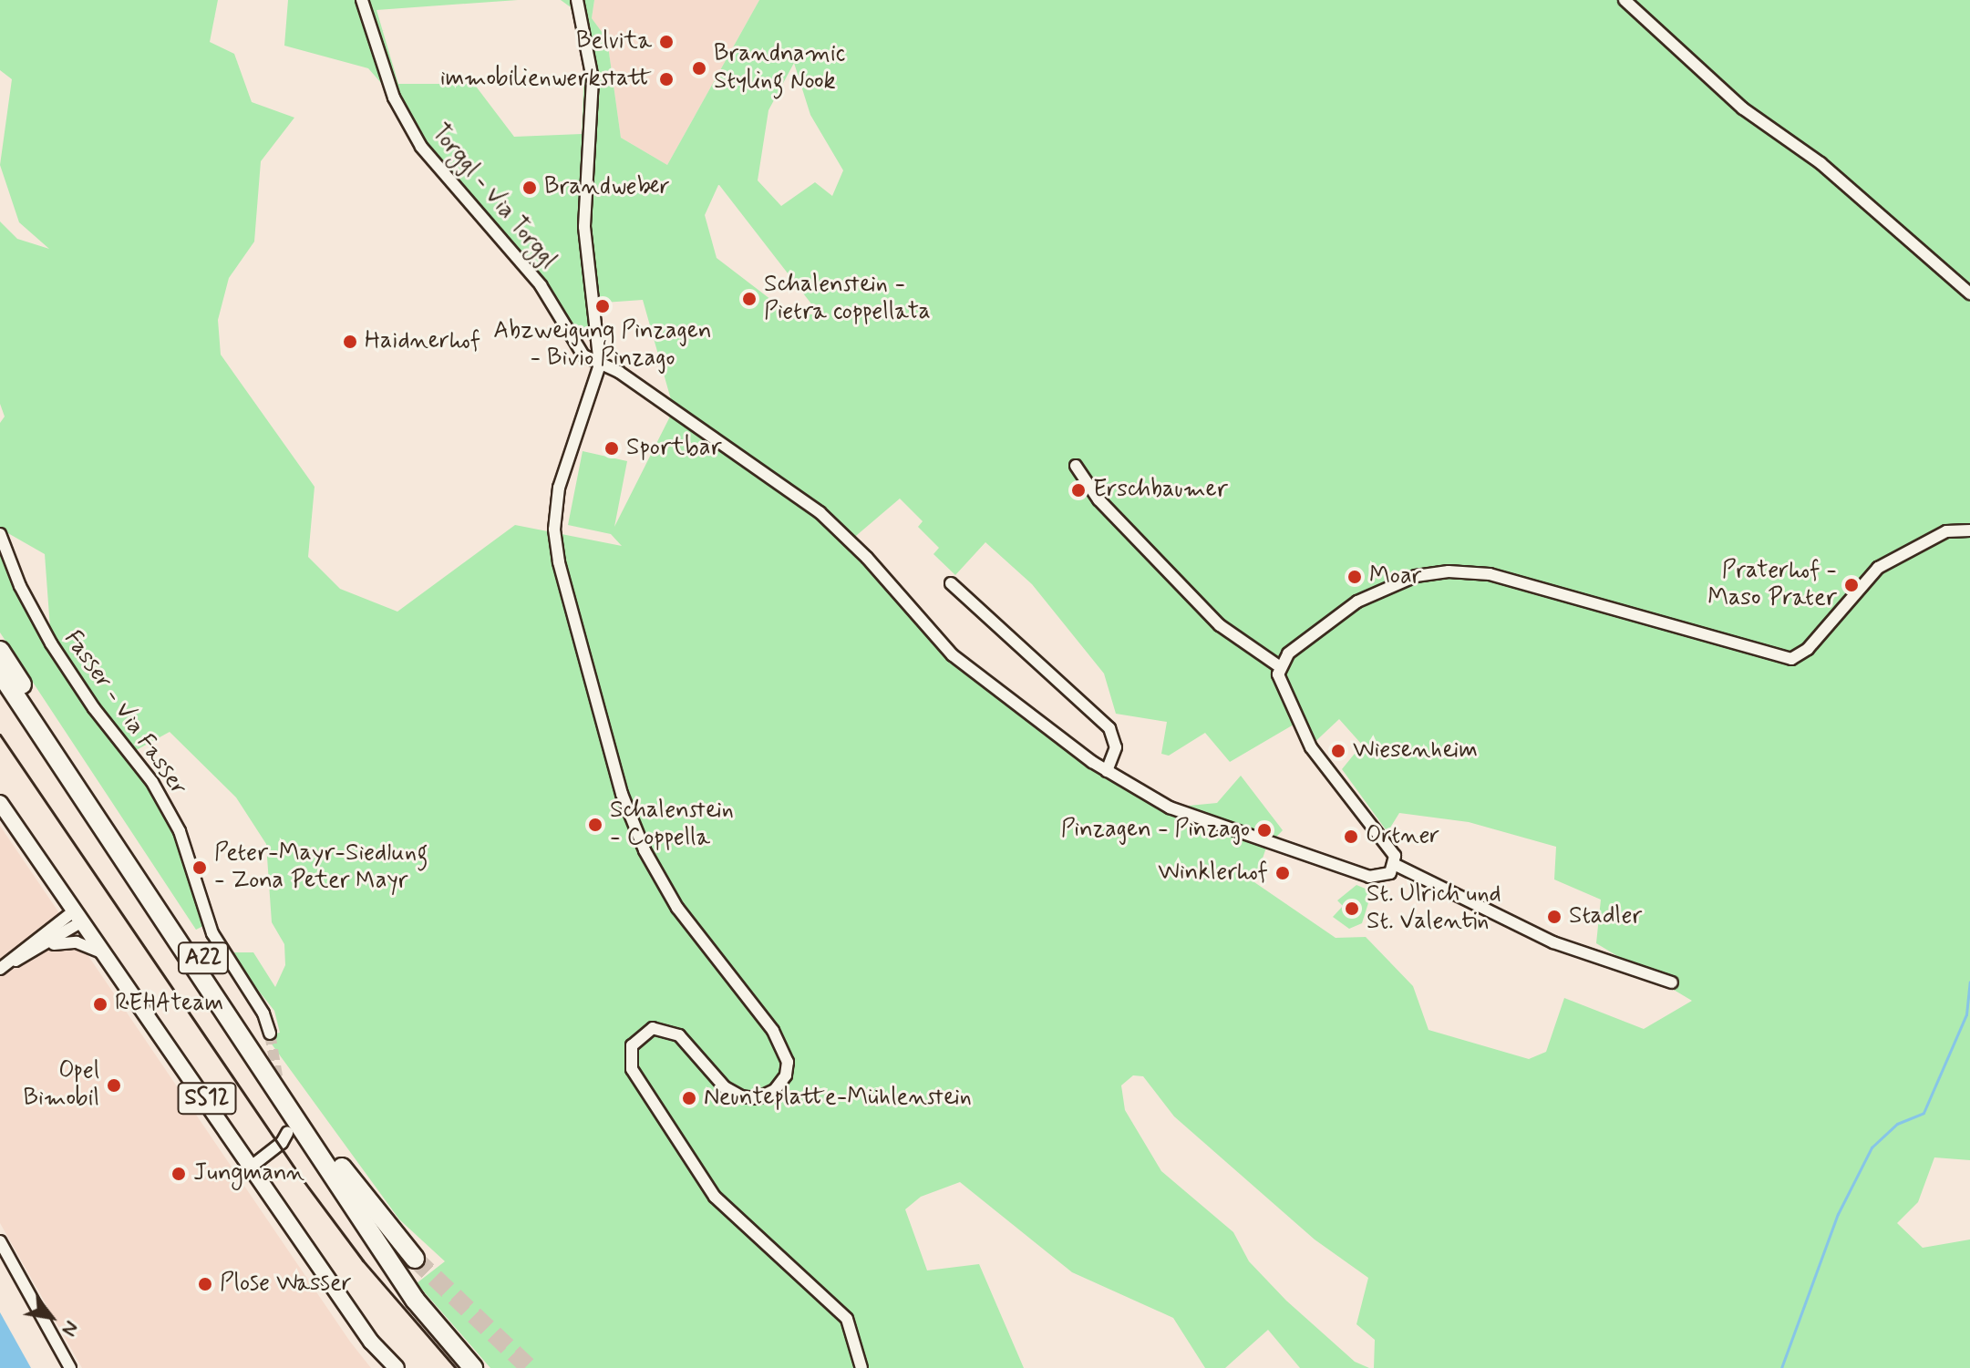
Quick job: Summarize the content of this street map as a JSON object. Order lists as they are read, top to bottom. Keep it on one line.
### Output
{"streets":{"highway":["A22"],"main road":["SS12"],"street":["Torggl - Via Torggl","Fasser - Via Fasser"]},"places":["Belvita","Brandnamic Styling Nook","immobilienwerkstatt","Brandweber","Schalenstein - Pietra coppellata","Abzweigung Pinzagen - Bivio Pinzago","Haidnerhof","Sportbar","Erschbaumer","Moar","Praterhof - Maso Prater","Wiesenheim","Schalenstein - Coppella","Pinzagen - Pinzago","Ortner","Peter-Mayr-Siedlung - Zona Peter Mayr","Winklerhof","St. Ulrich und St. Valentin","Stadler","REHAteam","Opel Bimobil","Neunteplatte-Mühlenstein","Jungmann","Plose Wasser"],"north":"bottom right"}
